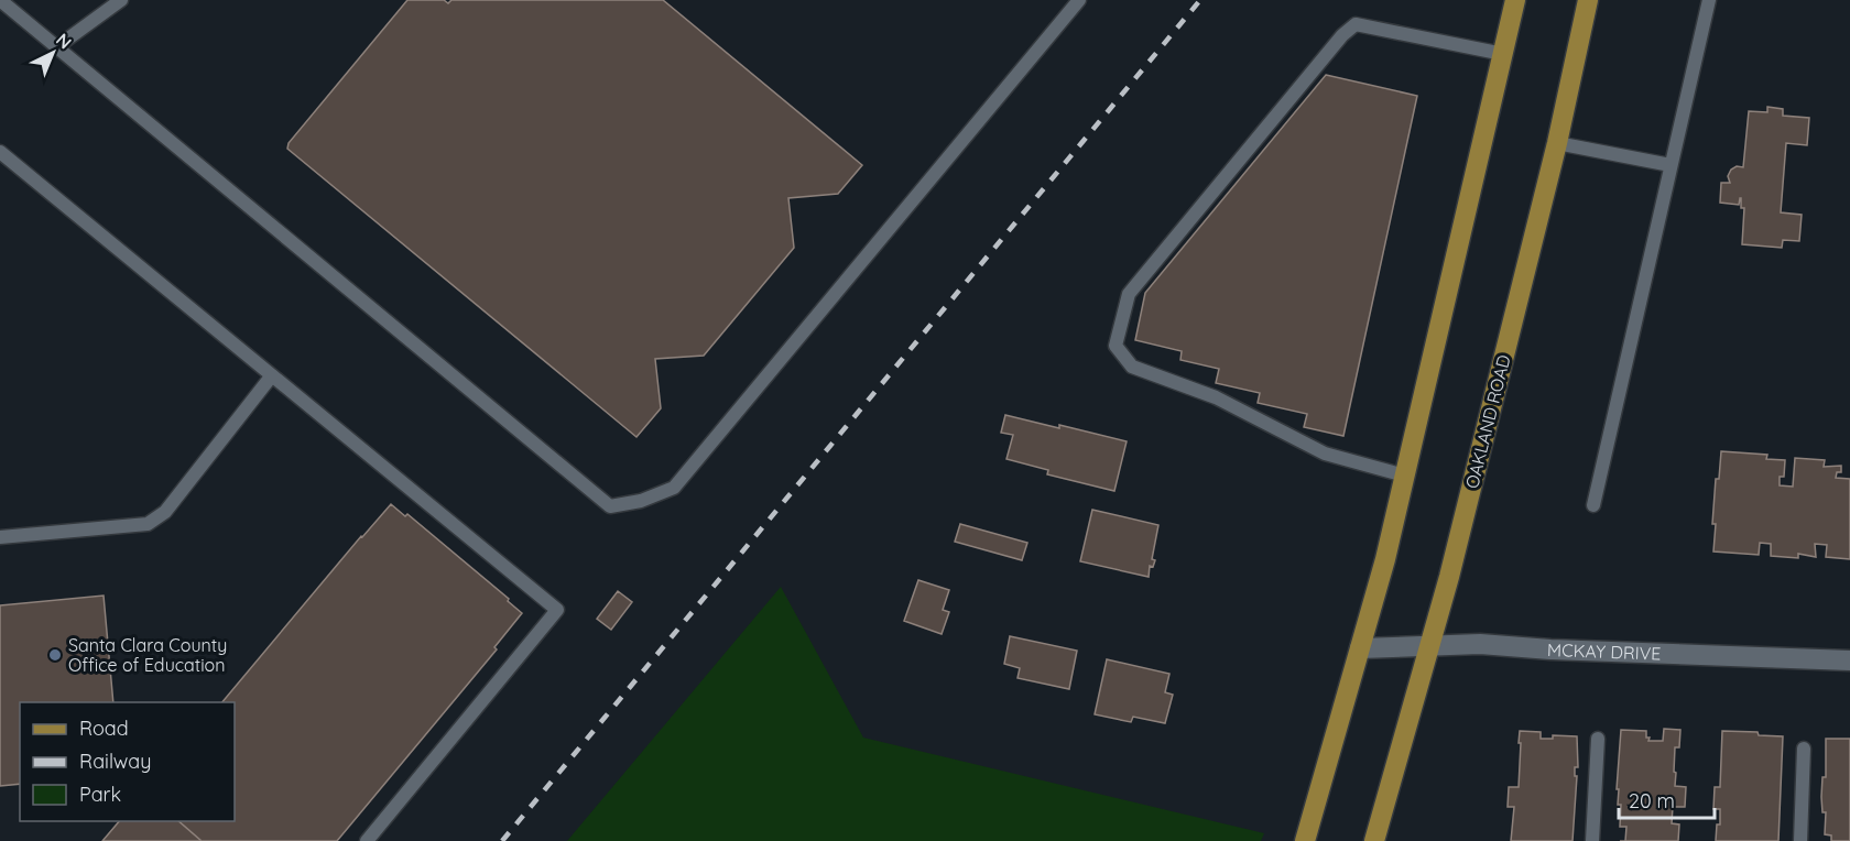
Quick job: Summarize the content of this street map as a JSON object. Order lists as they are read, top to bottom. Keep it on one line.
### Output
{"streets":{"main road":["OAKLAND ROAD"],"street":["MCKAY DRIVE"]},"crossings":[["OAKLAND ROAD","MCKAY DRIVE"]],"places":["Santa Clara County Office of Education"],"legend":["Road","Railway","Park"],"scale_bar":"20 m","north":"top right"}
